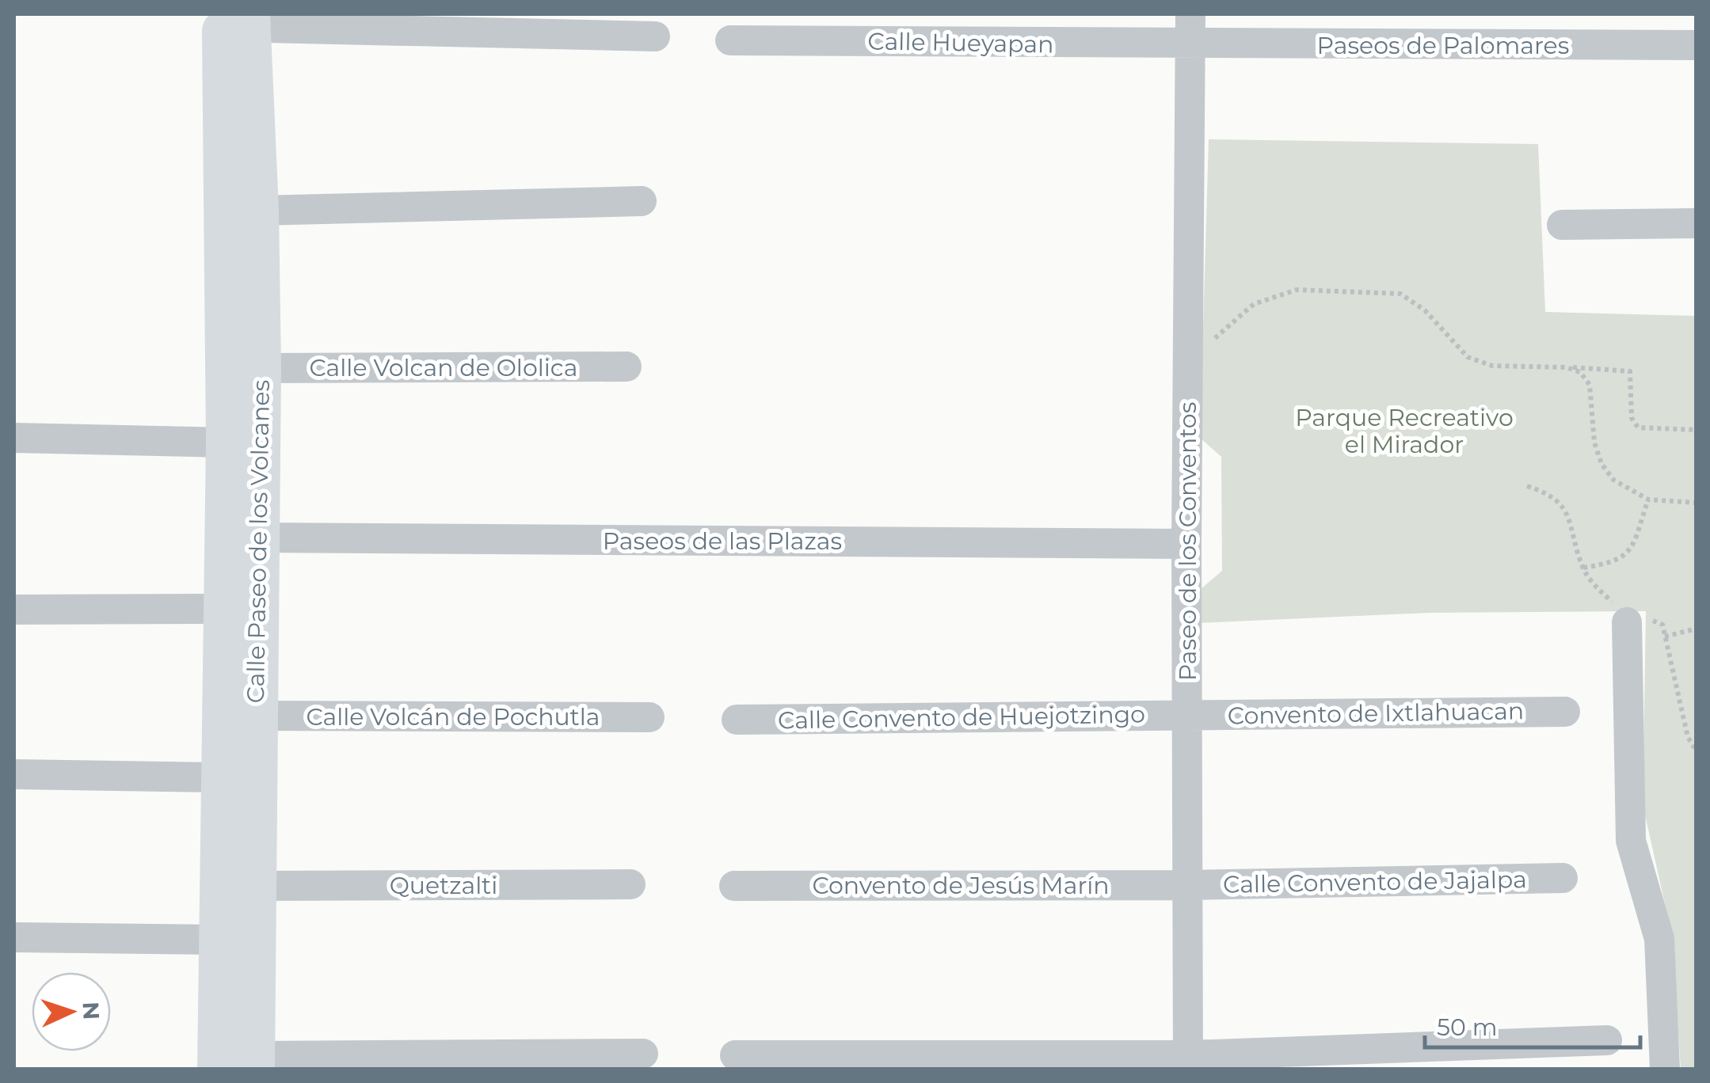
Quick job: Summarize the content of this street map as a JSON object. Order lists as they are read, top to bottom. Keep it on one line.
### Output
{"streets":{"street":["Calle Hueyapan","Paseos de Palomares","Calle Volcan de Ololica","Paseos de las Plazas","Calle Paseo de los Volcanes","Paseo de los Conventos","Convento de Ixtlahuacan","Calle Volcán de Pochutla","Calle Convento de Huejotzingo","Calle Convento de Jajalpa","Quetzalti","Convento de Jesús Marín"]},"crossings":[["Calle Hueyapan","Paseos de Palomares"],["Calle Hueyapan","Paseo de los Conventos"],["Paseos de Palomares","Paseo de los Conventos"],["Calle Volcan de Ololica","Calle Paseo de los Volcanes"],["Paseos de las Plazas","Calle Paseo de los Volcanes"],["Paseos de las Plazas","Paseo de los Conventos"],["Calle Paseo de los Volcanes","Calle Volcán de Pochutla"],["Calle Paseo de los Volcanes","Quetzalti"],["Paseo de los Conventos","Convento de Ixtlahuacan"],["Paseo de los Conventos","Calle Convento de Huejotzingo"],["Paseo de los Conventos","Calle Convento de Jajalpa"],["Paseo de los Conventos","Convento de Jesús Marín"],["Convento de Ixtlahuacan","Calle Convento de Huejotzingo"],["Calle Convento de Jajalpa","Convento de Jesús Marín"]],"parks":["Parque Recreativo el Mirador"],"scale_bar":"50 m","north":"right"}
